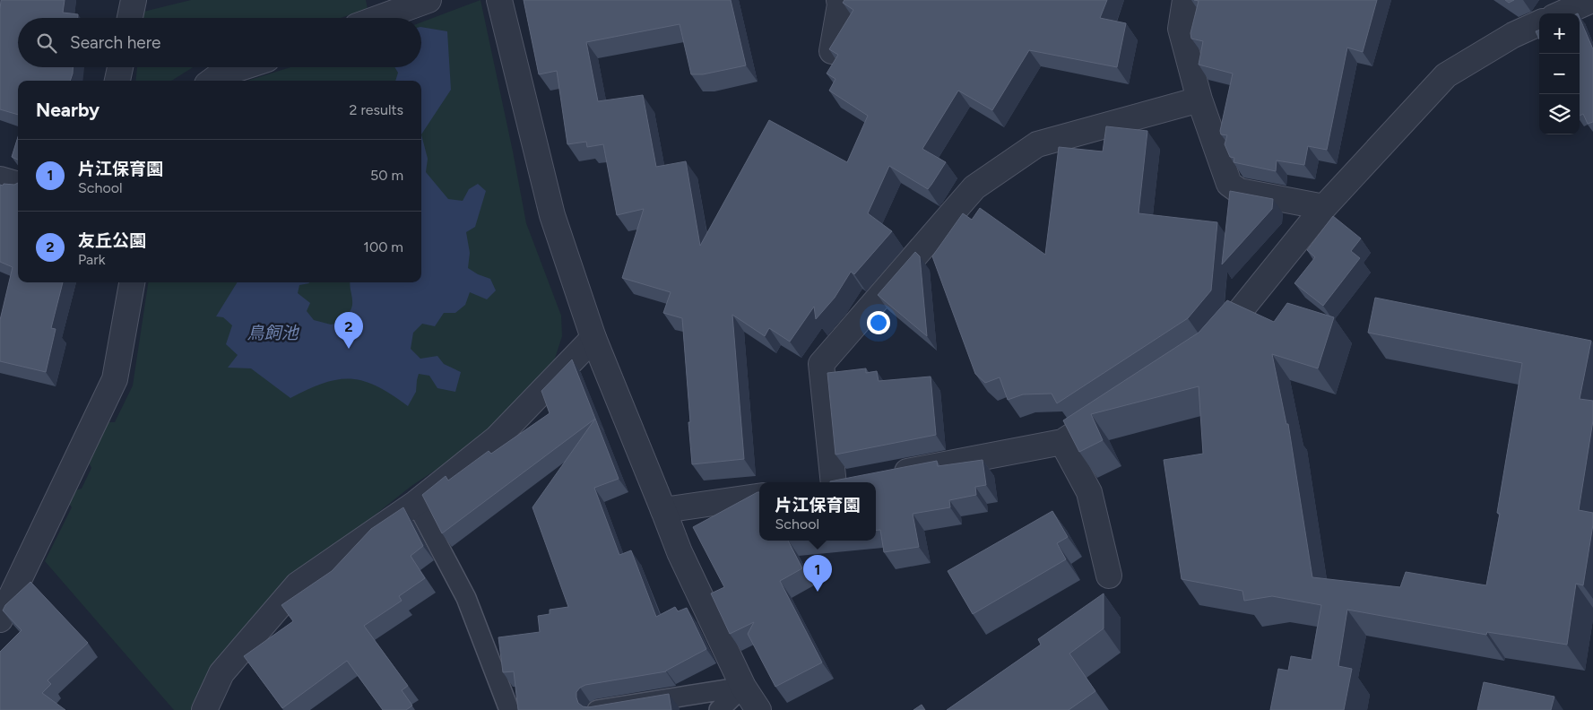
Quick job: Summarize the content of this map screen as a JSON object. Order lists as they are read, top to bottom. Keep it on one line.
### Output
{"water":["鳥飼池"],"page":{"map_buttons":["+","−"],"search":"Search here","heading":["Nearby","2 results"],"list":[{"mark":"1","name":"片江保育園","note":"School","value":"50 m"},{"mark":"2","name":"友丘公園","note":"Park","value":"100 m"}],"pins":["2","1"],"popup":["片江保育園","School"]}}
